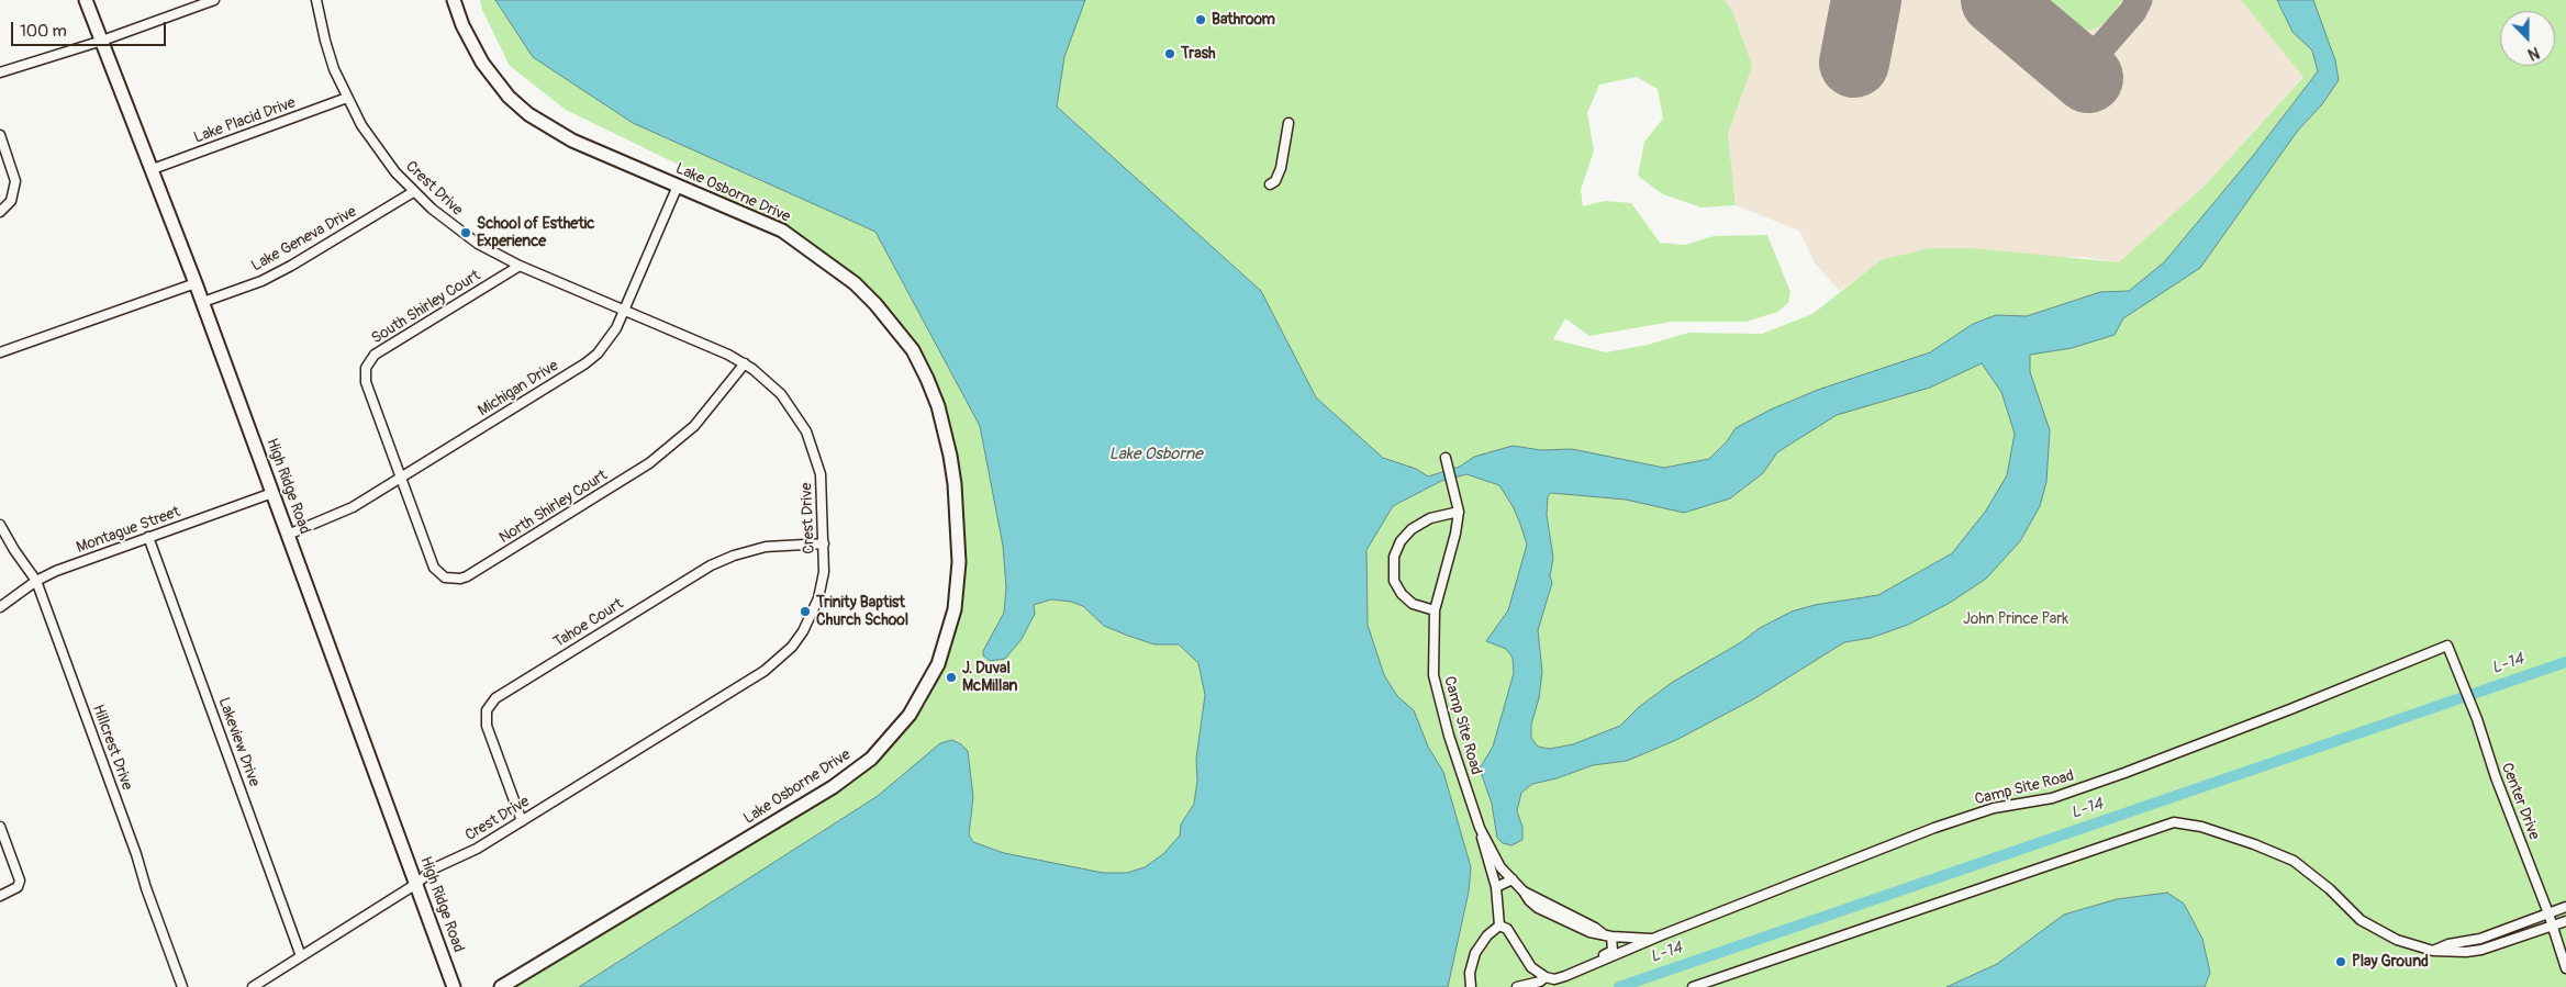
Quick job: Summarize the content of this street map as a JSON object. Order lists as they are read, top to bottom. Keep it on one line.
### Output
{"streets":{"street":["Lake Placid Drive","Crest Drive","Lake Osborne Drive","Lake Geneva Drive","South Shirley Court","Michigan Drive","High Ridge Road","North Shirley Court","Montague Street","Tahoe Court","Camp Site Road","Lakeview Drive","Hillcrest Drive","Center Drive"]},"crossings":[["Lake Placid Drive","Crest Drive"],["Lake Placid Drive","High Ridge Road"],["Crest Drive","Lake Geneva Drive"],["Crest Drive","South Shirley Court"],["Crest Drive","Michigan Drive"],["Crest Drive","High Ridge Road"],["Crest Drive","North Shirley Court"],["Crest Drive","Tahoe Court"],["Crest Drive","Lakeview Drive"],["Lake Osborne Drive","Michigan Drive"],["Lake Geneva Drive","High Ridge Road"],["South Shirley Court","Michigan Drive"],["South Shirley Court","North Shirley Court"],["Michigan Drive","High Ridge Road"],["Michigan Drive","North Shirley Court"],["High Ridge Road","Montague Street"],["Montague Street","Lakeview Drive"],["Montague Street","Hillcrest Drive"],["Camp Site Road","Center Drive"]],"water":["Lake Osborne","L-14"],"parks":["John Prince Park"],"places":["Bathroom","Trash","School of Esthetic Experience","Trinity Baptist Church School","J. Duval McMillan","Play Ground"],"scale_bar":"100 m","north":"bottom"}
